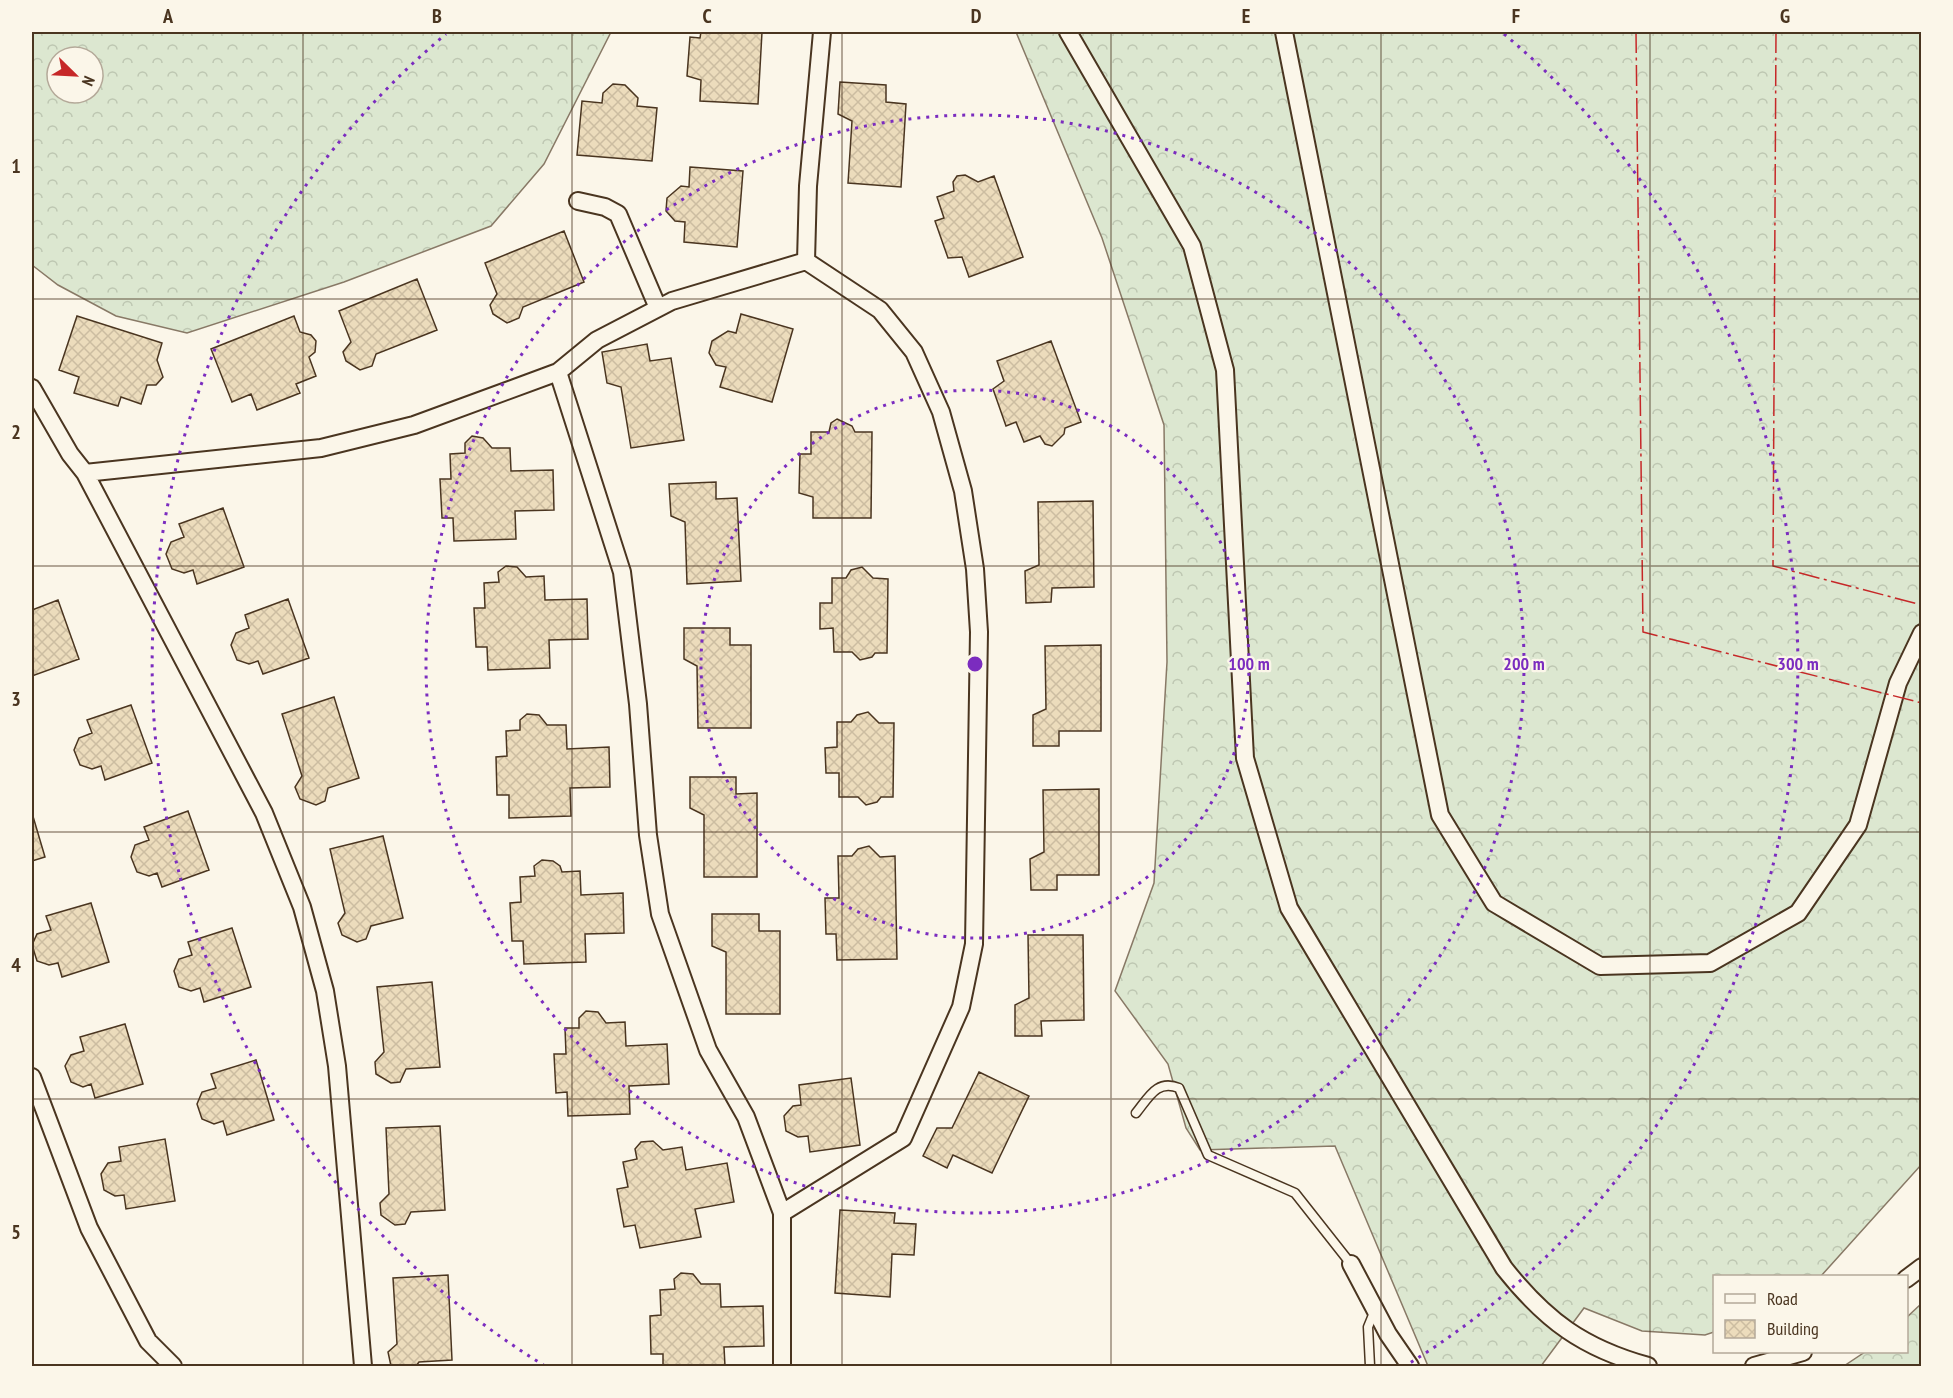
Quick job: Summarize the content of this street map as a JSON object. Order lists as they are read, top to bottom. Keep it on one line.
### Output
{"legend":["Road","Building"],"north":"bottom right","grid":{"columns":["A","B","C","D","E","F","G"],"rows":["1","2","3","4","5"]},"rings":["100 m","200 m","300 m"]}
